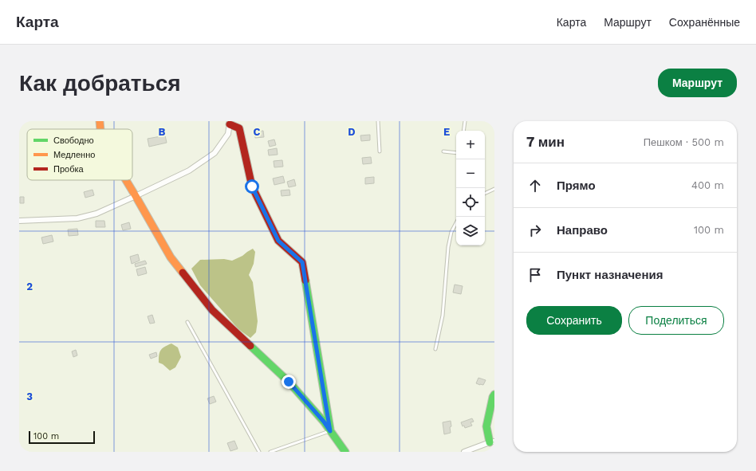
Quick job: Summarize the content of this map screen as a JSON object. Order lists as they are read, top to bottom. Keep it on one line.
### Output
{"legend":["Свободно","Медленно","Пробка"],"scale_bar":"100 m","page":{"header":"Карта","nav":["Карта","Маршрут","Сохранённые"],"buttons":["Маршрут",["Сохранить","Поделиться"]],"title":"Как добраться","heading":["7 мин","Пешком · 500 m"],"map_buttons":["+","−"],"list":[["Прямо","400 m"],["Направо","100 m"],"Пункт назначения"],"scale":"100 m"},"grid":{"columns":["B","C","D","E"],"rows":["2","3"]}}
